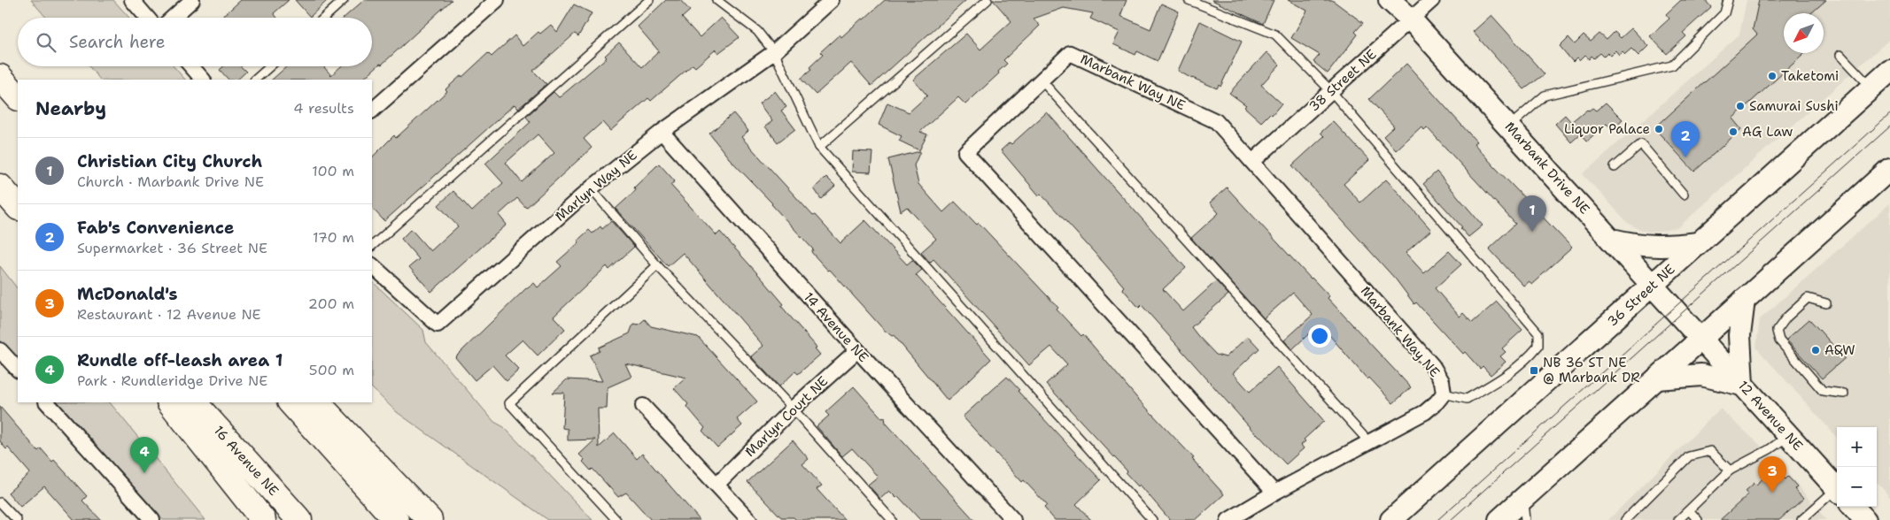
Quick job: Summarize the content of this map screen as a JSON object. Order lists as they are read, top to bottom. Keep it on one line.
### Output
{"streets":{"highway":["16 Avenue NE"],"main road":["Marbank Drive NE","36 Street NE","12 Avenue NE"],"street":["38 Street NE","Marbank Way NE","Marlyn Way NE","14 Avenue NE","Marlyn Court NE"]},"crossings":[["38 Street NE","Marbank Way NE"],["38 Street NE","Marbank Drive NE"],["Marbank Drive NE","36 Street NE"],["Marbank Drive NE","12 Avenue NE"],["Marlyn Way NE","14 Avenue NE"],["14 Avenue NE","Marlyn Court NE"]],"places":{"other":["Taketomi","Samurai Sushi","Liquor Palace","AG Law","A&W"],"transit":["NB 36 ST NE @ Marbank DR"]},"north":"bottom left","page":{"search":"Search here","heading":["Nearby","4 results"],"pins":["2","1","4","3"],"list":[{"mark":"1","name":"Christian City Church","note":"Church · Marbank Drive NE","value":"100 m"},{"mark":"2","name":"Fab's Convenience","note":"Supermarket · 36 Street NE","value":"170 m"},{"mark":"3","name":"McDonald's","note":"Restaurant · 12 Avenue NE","value":"200 m"},{"mark":"4","name":"Rundle off-leash area 1","note":"Park · Rundleridge Drive NE","value":"500 m"}],"map_buttons":["+","−"]}}
